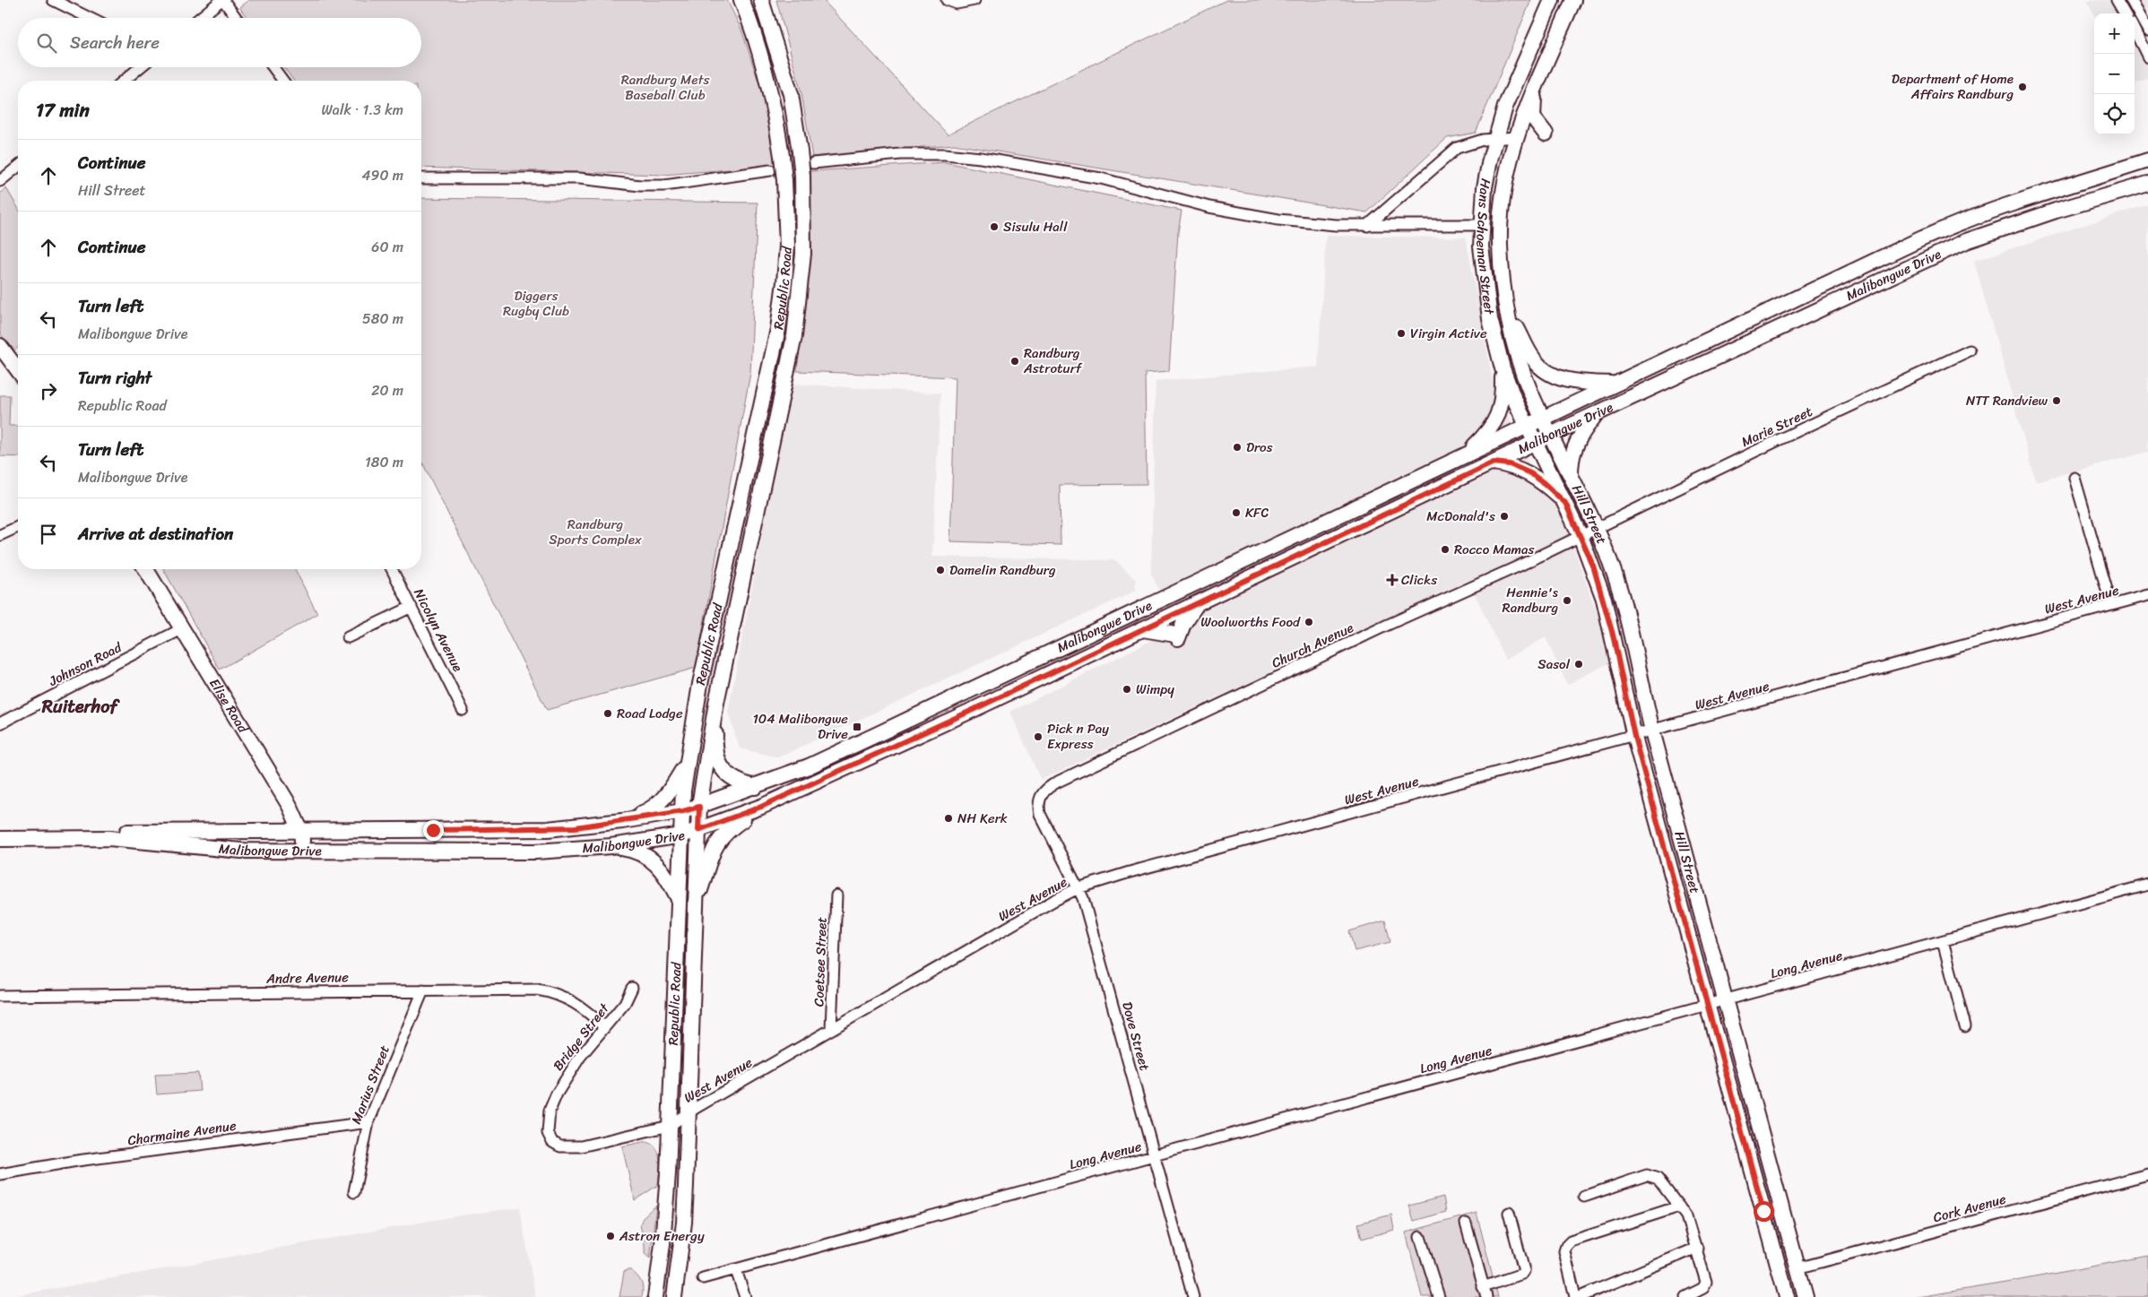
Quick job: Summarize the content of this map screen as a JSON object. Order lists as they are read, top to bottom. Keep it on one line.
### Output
{"streets":{"main road":["Hans Schoeman Street","Malibongwe Drive","Republic Road","Hill Street","Elise Road"],"street":["Marie Street","West Avenue","Nicolyn Avenue","Church Avenue","Johnson Road","Coetsee Street","Long Avenue","Andre Avenue","Dove Street","Bridge Street","Marius Street","Charmaine Avenue","Cork Avenue"]},"crossings":[["Hans Schoeman Street","Malibongwe Drive"],["Hans Schoeman Street","Hill Street"],["Malibongwe Drive","Republic Road"],["Malibongwe Drive","Hill Street"],["Malibongwe Drive","Elise Road"],["Republic Road","West Avenue"],["Republic Road","Bridge Street"],["Marie Street","Hill Street"],["Marie Street","Church Avenue"],["Hill Street","West Avenue"],["Hill Street","Church Avenue"],["Hill Street","Long Avenue"],["Hill Street","Cork Avenue"],["West Avenue","Coetsee Street"],["West Avenue","Dove Street"],["West Avenue","Bridge Street"],["Church Avenue","Dove Street"],["Johnson Road","Elise Road"],["Long Avenue","Dove Street"],["Andre Avenue","Bridge Street"],["Andre Avenue","Marius Street"],["Marius Street","Charmaine Avenue"]],"districts":["Ruiterhof"],"parks":["Randburg Mets Baseball Club","Diggers Rugby Club","Randburg Sports Complex"],"places":{"other":["Department of Home Affairs Randburg","Sisulu Hall","Virgin Active","Randburg Astroturf","NTT Randview","Dros","KFC","McDonald's","Rocco Mamas","Damelin Randburg","Hennie's Randburg","Woolworths Food","Sasol","Wimpy","Road Lodge","Pick n Pay Express","NH Kerk","Astron Energy"],"health":["Clicks"],"transit":["104 Malibongwe Drive"]},"page":{"map_buttons":["+","−"],"search":"Search here","heading":["17 min","Walk · 1.3 km"],"list":[["Continue","Hill Street","490 m"],["Continue","60 m"],["Turn left","Malibongwe Drive","580 m"],["Turn right","Republic Road","20 m"],["Turn left","Malibongwe Drive","180 m"],"Arrive at destination"]}}
